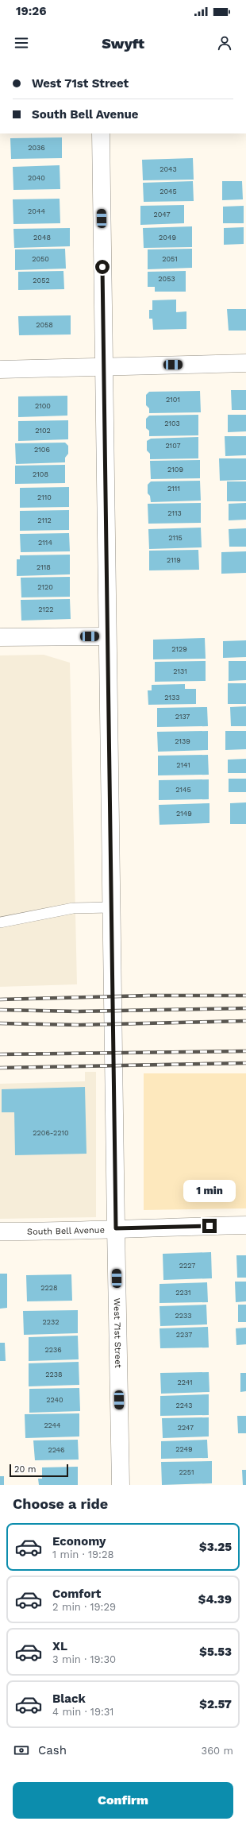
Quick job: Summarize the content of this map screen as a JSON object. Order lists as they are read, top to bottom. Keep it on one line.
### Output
{"streets":{"main road":["South Bell Avenue","West 71st Street"]},"crossings":[["South Bell Avenue","West 71st Street"]],"house_numbers":["2036","2043","2040","2045","2044","2047","2048","2049","2050","2051","2053","2052","2058","2101","2100","2103","2102","2107","2106","2109","2108","2111","2110","2113","2112","2115","2114","2119","2118","2120","2122","2129","2131","2133","2137","2139","2141","2145","2149","2206-2210","2227","2228","2231","2233","2232","2237","2236","2238","2241","2240","2243","2244","2247","2249","2246","2251"],"scale_bar":"20 m","page":{"status":"19:26","header":"Swyft","banner":["West 71st Street","South Bell Avenue"],"bubble":"1 min","scale":"20 m","heading":"Choose a ride","list":[{"name":"Economy","note":"1 min · 19:28","value":"$3.25"},{"name":"Comfort","note":"2 min · 19:29","value":"$4.39"},{"name":"XL","note":"3 min · 19:30","value":"$5.53"},{"name":"Black","note":"4 min · 19:31","value":"$2.57"}],"pay":["Cash","360 m"],"buttons":"Confirm"}}
